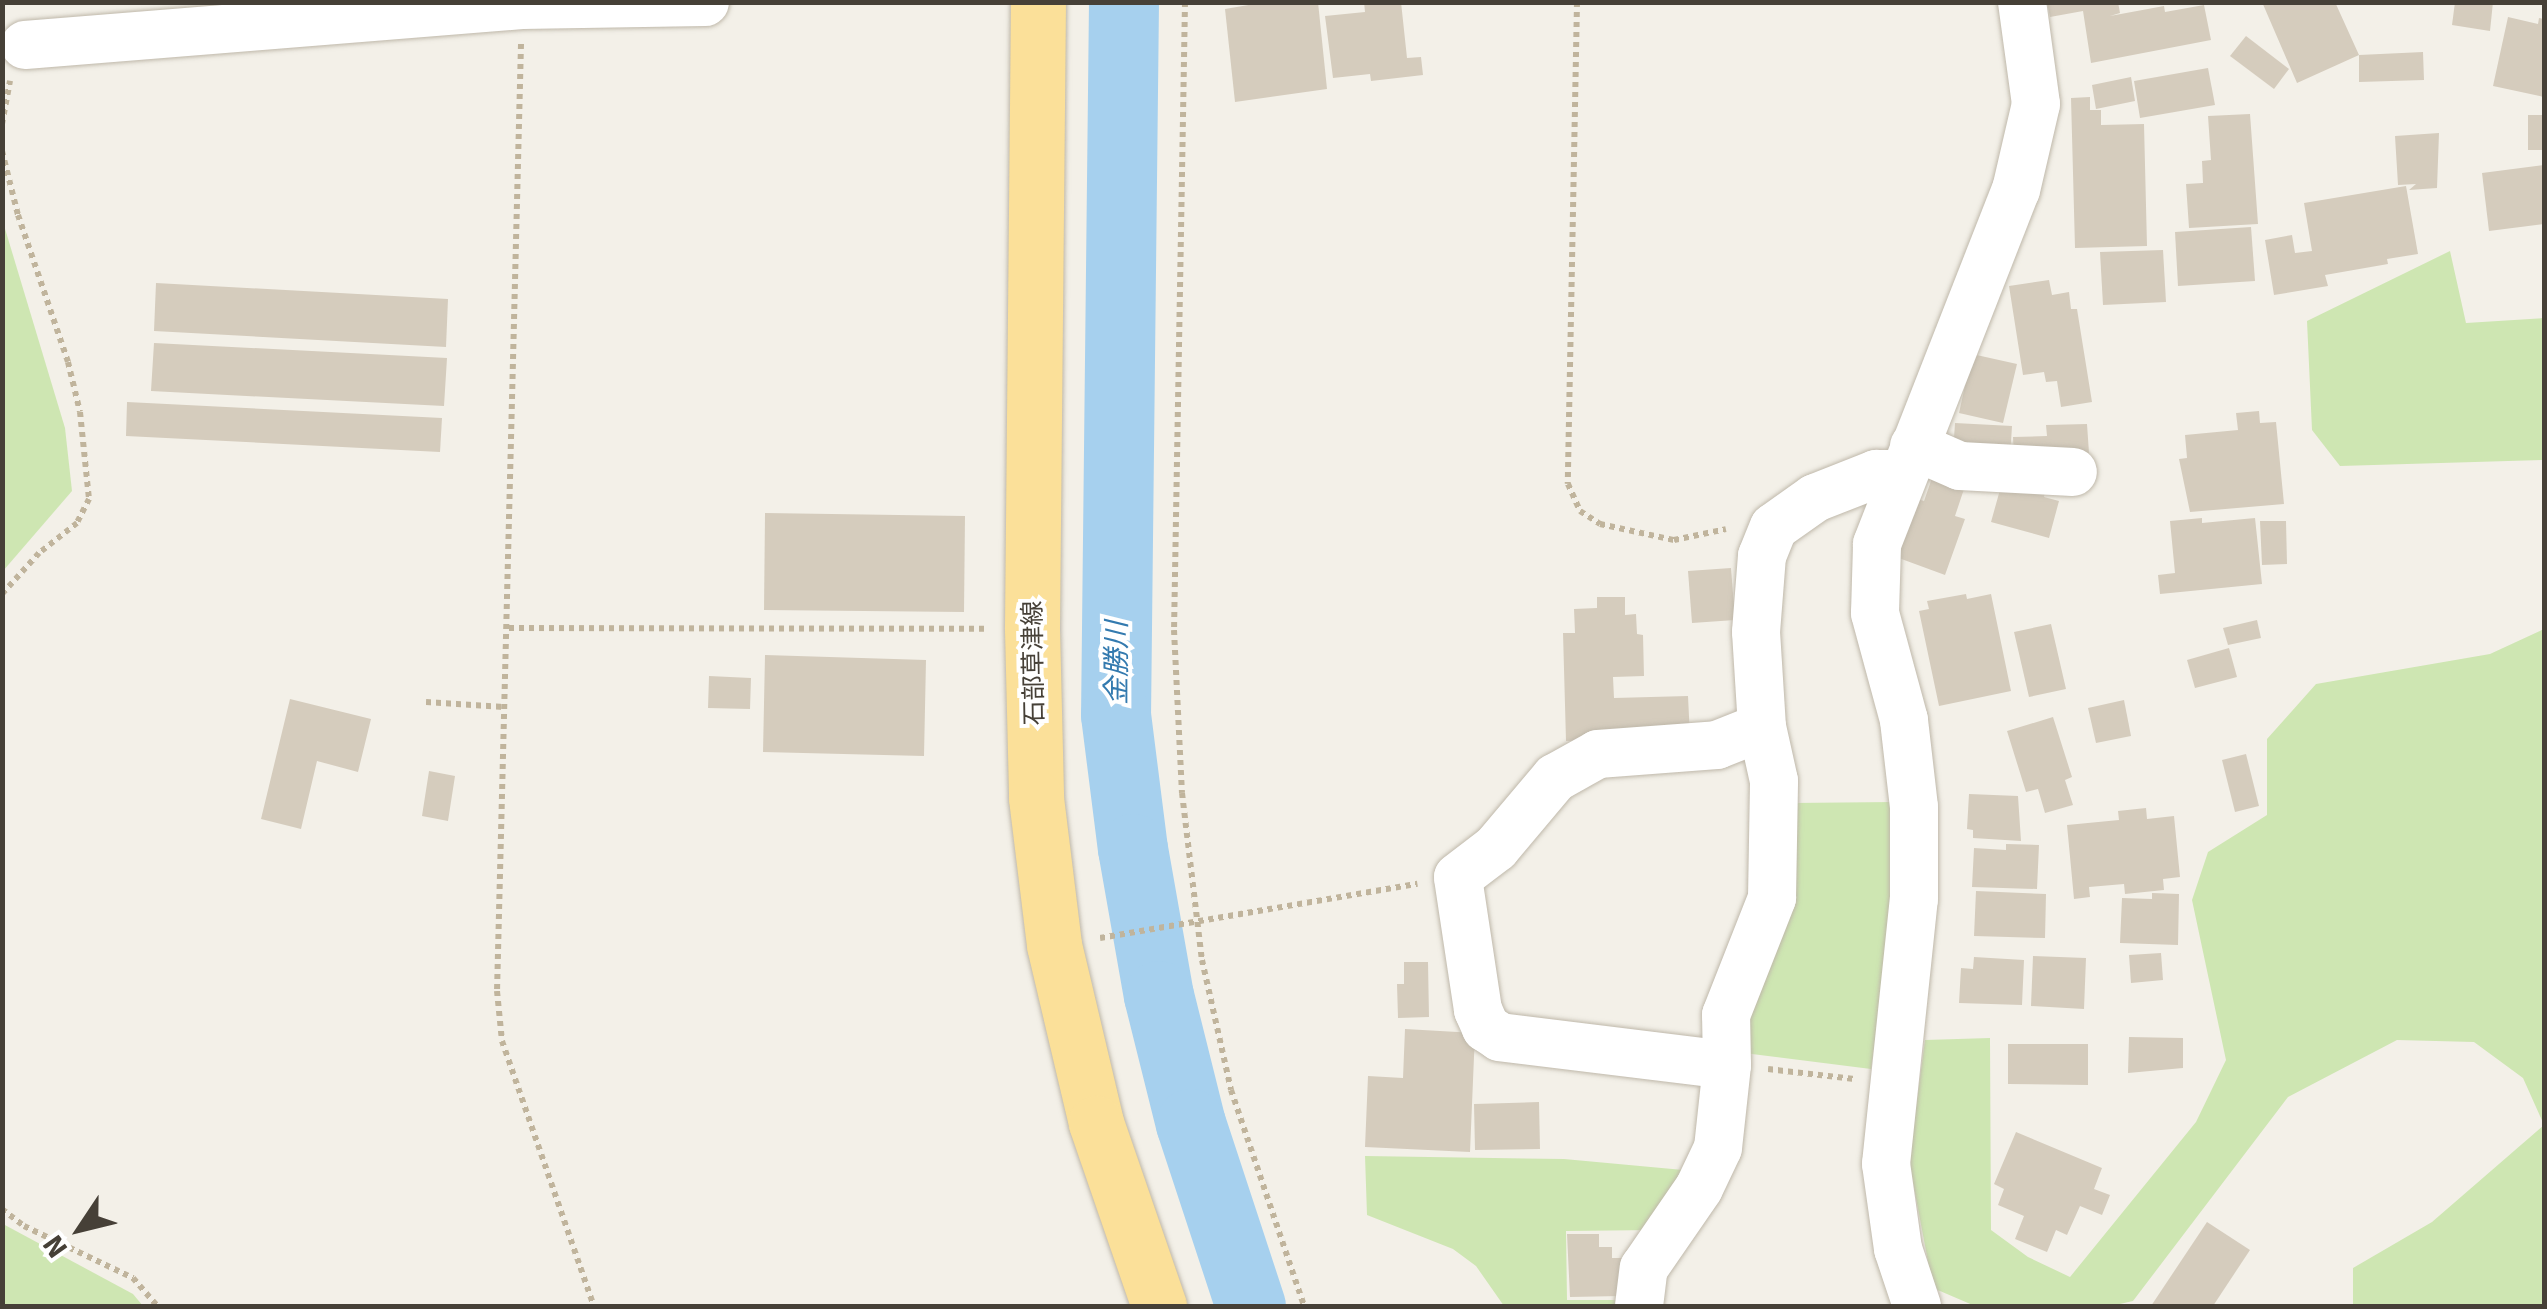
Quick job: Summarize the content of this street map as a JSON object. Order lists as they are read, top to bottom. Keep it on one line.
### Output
{"streets":{"main road":["石部草津線"]},"water":["金勝川"],"north":"bottom left"}
